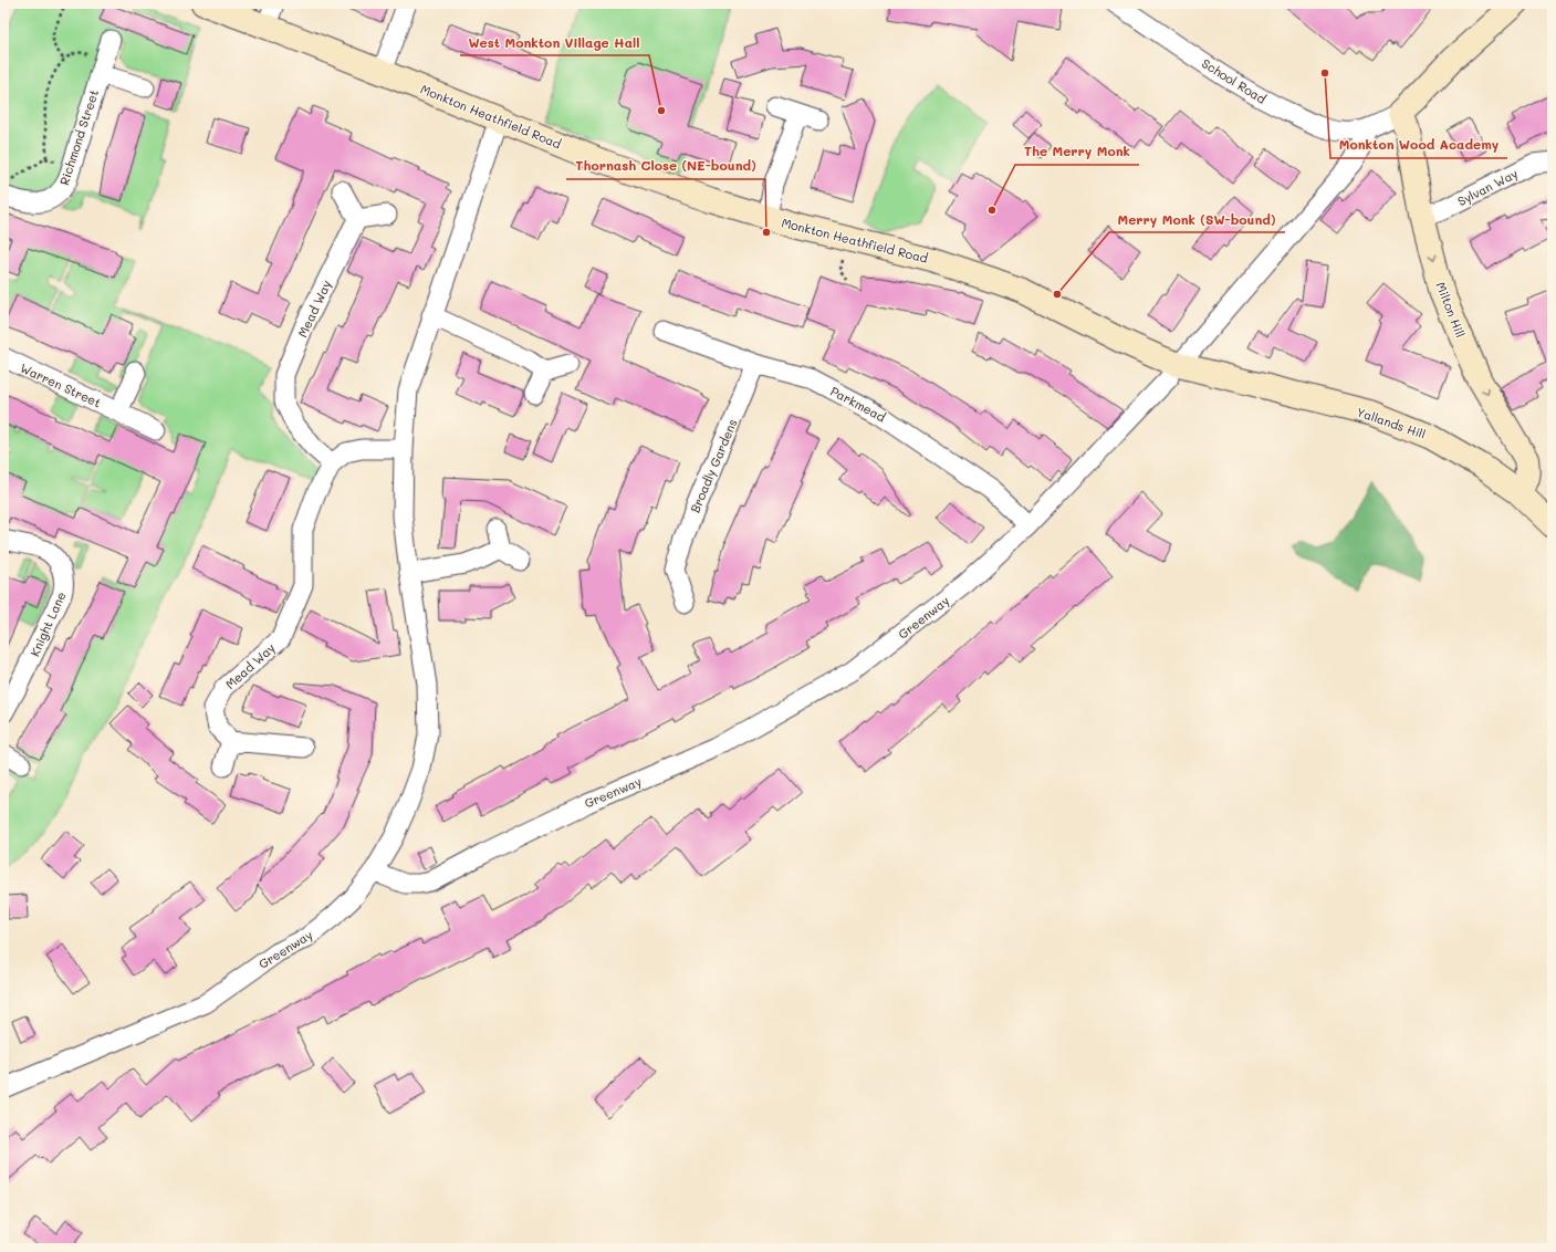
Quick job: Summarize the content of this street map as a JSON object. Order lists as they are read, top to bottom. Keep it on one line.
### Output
{"streets":{"street":["School Road","Monkton Heathfield Road","Richmond Street","Sylvan Way","Mead Way","Milton Hill","Warren Street","Parkmead","Yallands Hill","Broadly Gardens","Greenway","Knight Lane"]},"crossings":[["Monkton Heathfield Road","Yallands Hill"],["Monkton Heathfield Road","Greenway"],["Sylvan Way","Milton Hill"],["Milton Hill","Yallands Hill"],["Parkmead","Broadly Gardens"],["Parkmead","Greenway"],["Yallands Hill","Greenway"]],"one_way":["Milton Hill"],"places":["Monkton Wood Academy","West Monkton Village Hall","The Merry Monk","Thornash Close (NE-bound)","Merry Monk (SW-bound)"]}
